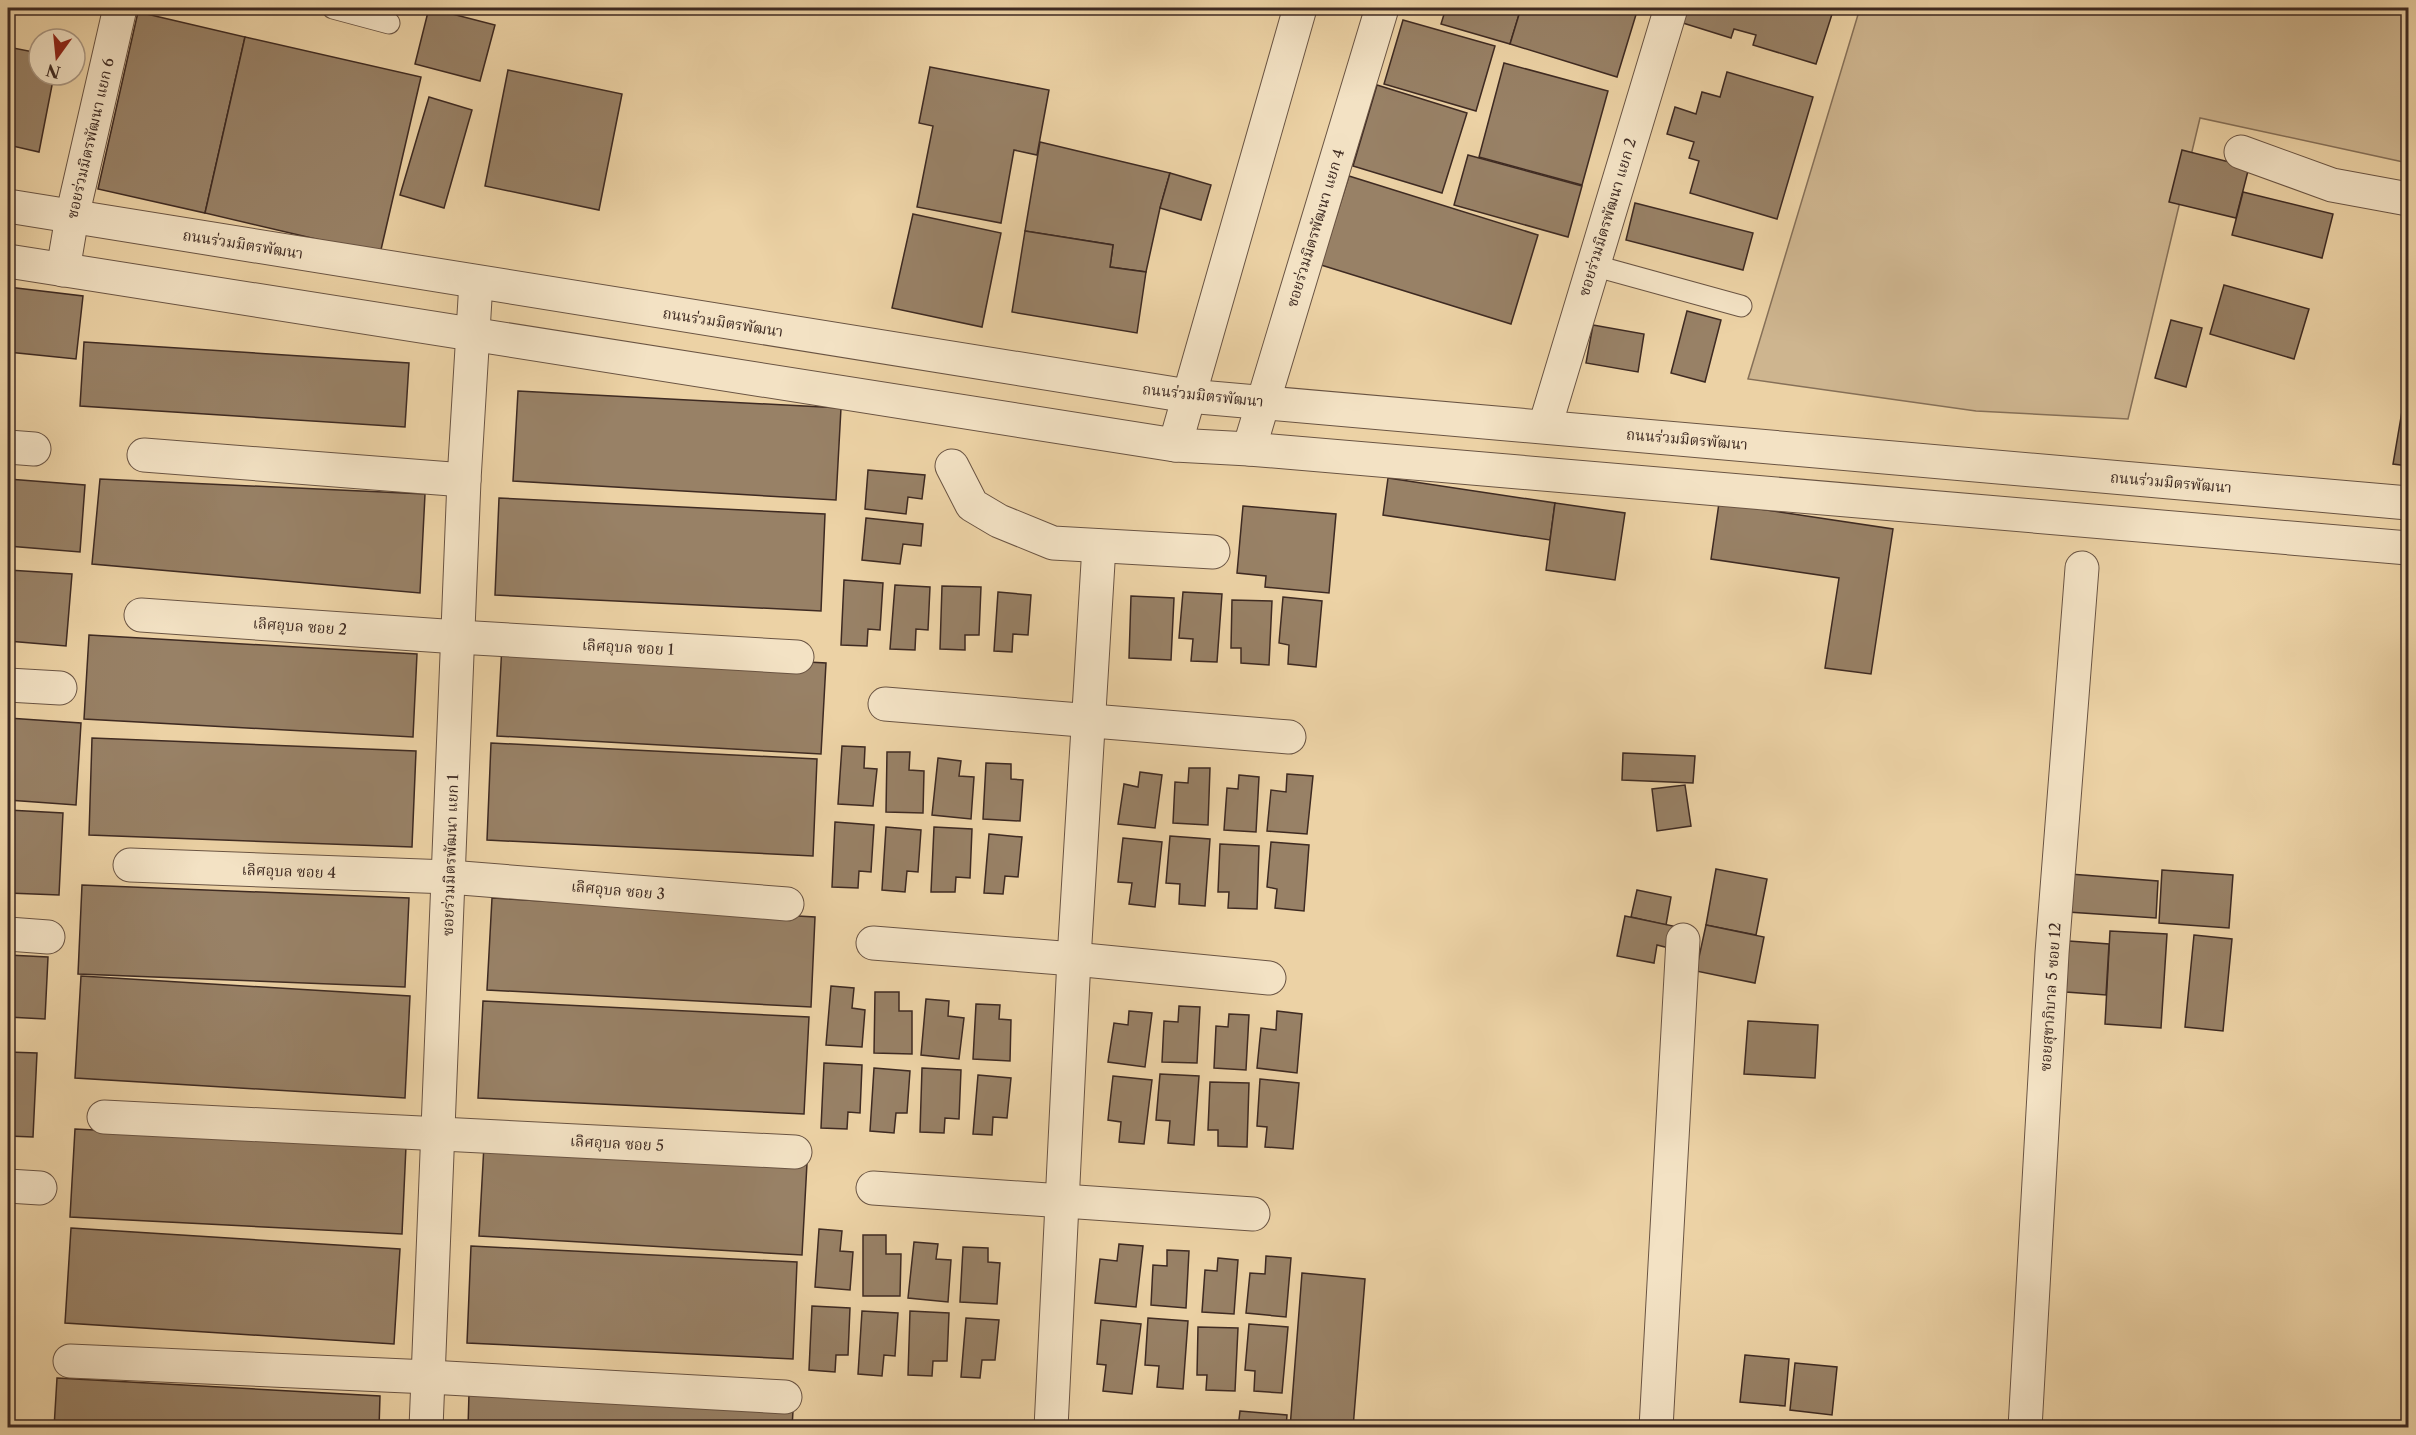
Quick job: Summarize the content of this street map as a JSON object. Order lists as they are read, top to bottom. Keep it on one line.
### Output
{"streets":{"street":["ซอยร่วมมิตรพัฒนา แยก 6","ซอยร่วมมิตรพัฒนา แยก 2","ซอยร่วมมิตรพัฒนา แยก 4","ถนนร่วมมิตรพัฒนา","เลิศอุบล ซอย 2","เลิศอุบล ซอย 1","ซอยร่วมมิตรพัฒนา แยก 1","เลิศอุบล ซอย 4","เลิศอุบล ซอย 3","ซอยสุขาภิบาล 5 ซอย 12","เลิศอุบล ซอย 5"]},"crossings":[["ซอยร่วมมิตรพัฒนา แยก 6","ถนนร่วมมิตรพัฒนา"],["ซอยร่วมมิตรพัฒนา แยก 2","ถนนร่วมมิตรพัฒนา"],["ซอยร่วมมิตรพัฒนา แยก 4","ถนนร่วมมิตรพัฒนา"],["ถนนร่วมมิตรพัฒนา","ซอยร่วมมิตรพัฒนา แยก 1"],["เลิศอุบล ซอย 2","เลิศอุบล ซอย 1"],["เลิศอุบล ซอย 2","ซอยร่วมมิตรพัฒนา แยก 1"],["เลิศอุบล ซอย 1","ซอยร่วมมิตรพัฒนา แยก 1"],["ซอยร่วมมิตรพัฒนา แยก 1","เลิศอุบล ซอย 4"],["ซอยร่วมมิตรพัฒนา แยก 1","เลิศอุบล ซอย 3"],["ซอยร่วมมิตรพัฒนา แยก 1","เลิศอุบล ซอย 5"],["เลิศอุบล ซอย 4","เลิศอุบล ซอย 3"]],"north":"bottom"}
